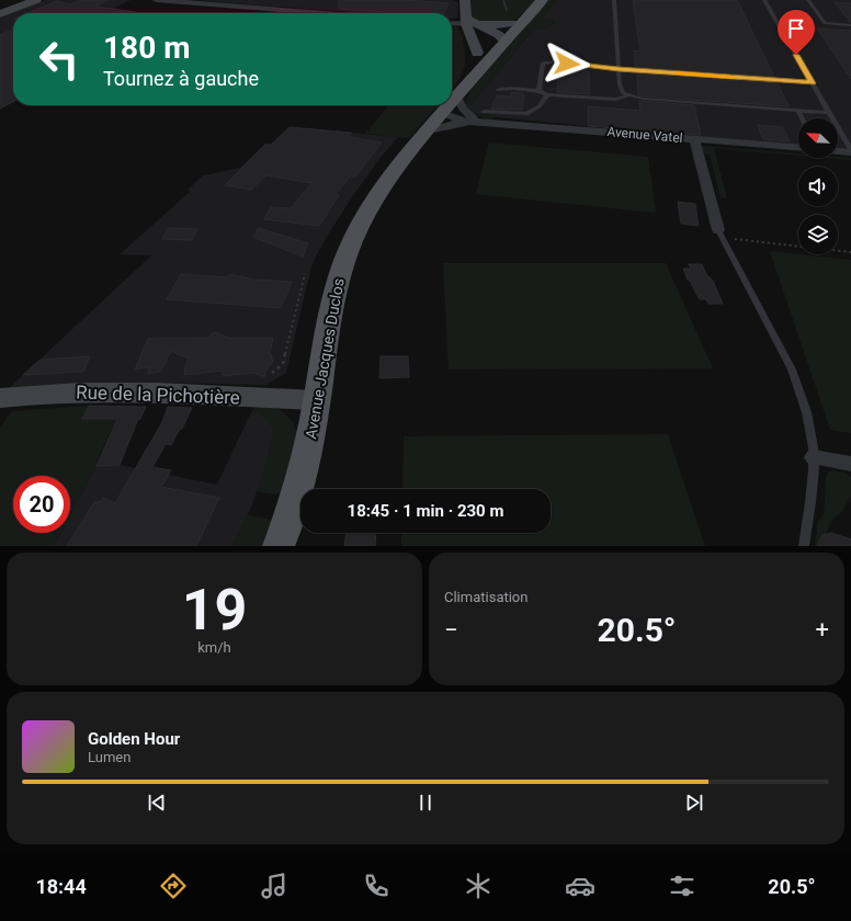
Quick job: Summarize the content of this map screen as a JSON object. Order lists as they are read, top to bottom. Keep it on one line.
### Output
{"streets":{"main road":["Avenue Jacques Duclos","Rue de la Pichotière"],"street":["Avenue Vatel"]},"crossings":[["Avenue Vatel","Avenue Jacques Duclos"],["Avenue Jacques Duclos","Rue de la Pichotière"]],"north":"top left","page":{"turn":["180 m","Tournez à gauche"],"limit":"20","trip":"18:45 · 1 min · 230 m","tile":[["19","km/h"],"Climatisation"],"heat":["−","20.5°","+"],"song":["Golden Hour","Lumen"],"tabs":["18:44","20.5°"]}}
